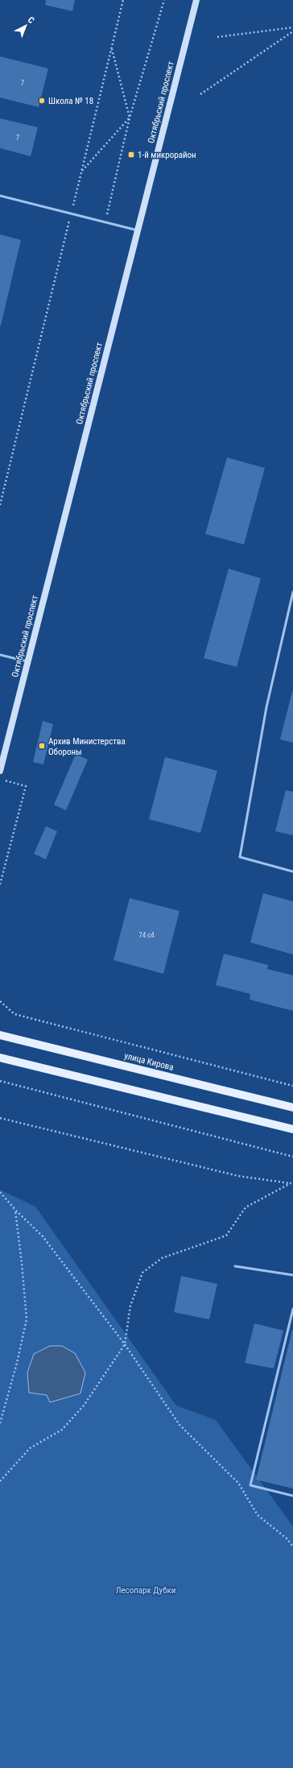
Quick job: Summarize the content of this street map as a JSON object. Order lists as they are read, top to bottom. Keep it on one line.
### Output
{"streets":{"main road":["Октябрьский проспект","улица Кирова"]},"parks":["Лесопарк Дубки"],"places":{"other":["Школа № 18"],"transit":["1-й микрорайон","Архив Министерства Обороны"]},"house_numbers":["7","7","74 с4"],"north":"top right"}
